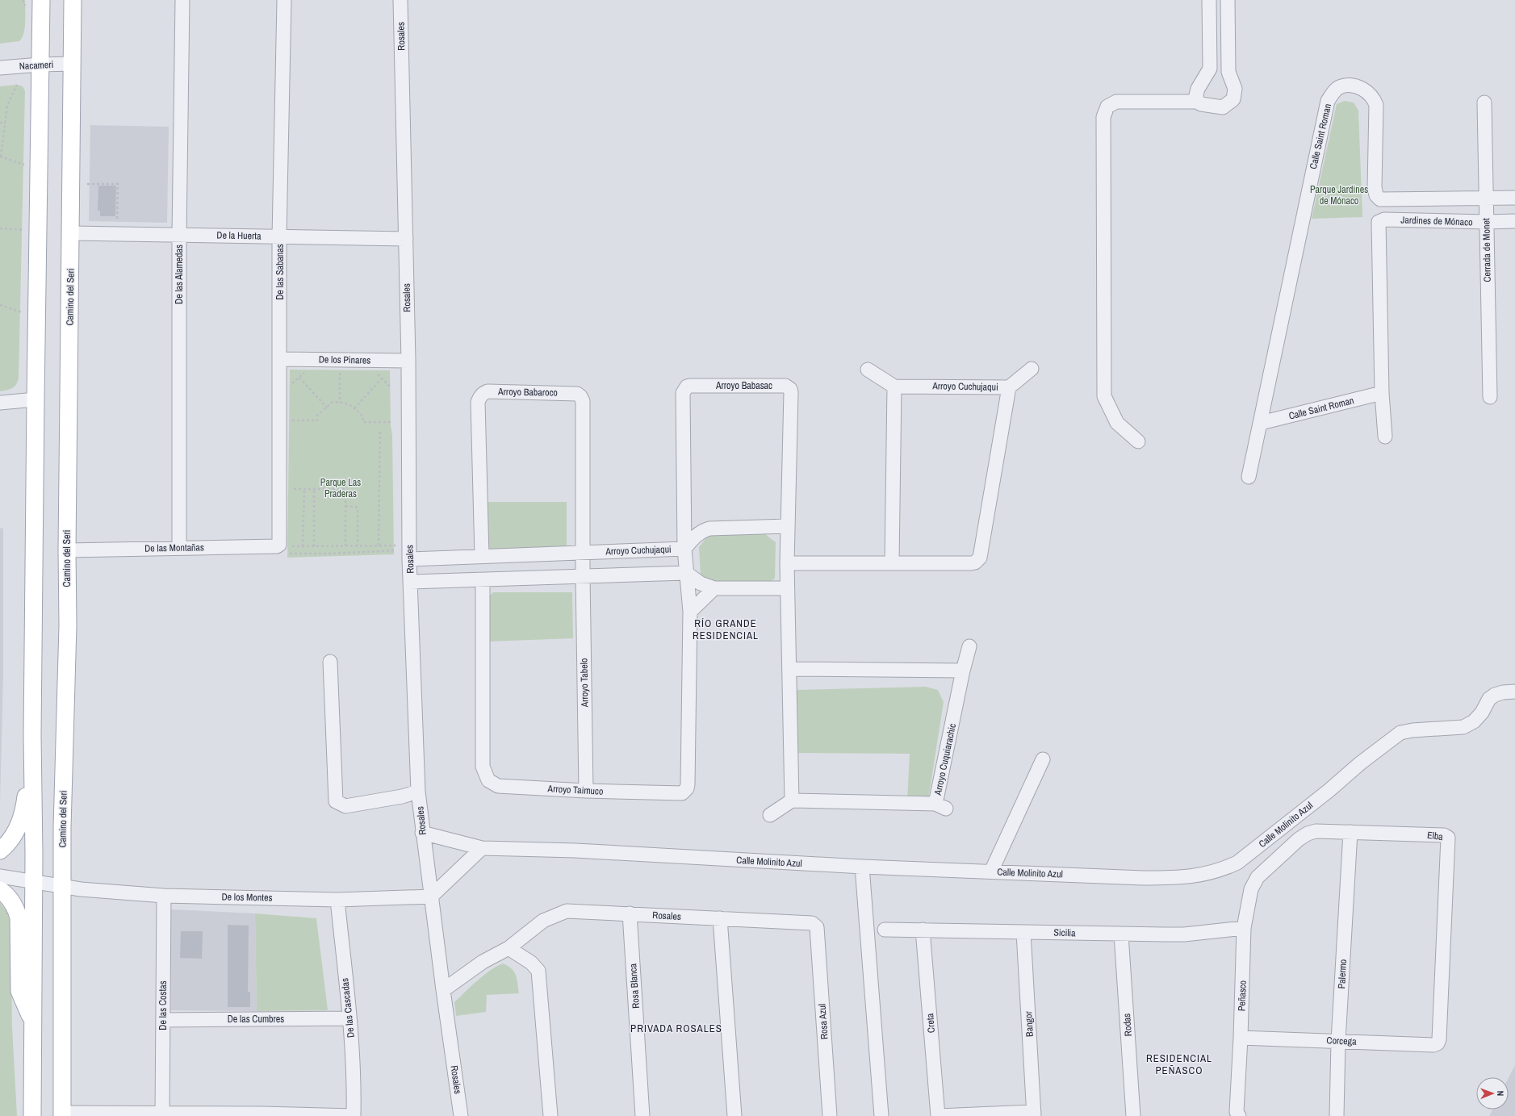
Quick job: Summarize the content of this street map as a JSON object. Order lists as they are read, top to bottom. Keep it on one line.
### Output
{"streets":{"main road":["Camino del Seri"],"street":["Rosales","Nacameri","Calle Saint Roman","Jardines de Mónaco","De la Huerta","Cerrada de Monet","De las Sabanas","De las Alamedas","De los Pinares","Arroyo Babasac","Arroyo Cuchujaqui","Arroyo Babaroco","De las Montañas","Arroyo Tabelo","Arroyo Cuquiarachic","Arroyo Taimuco","Calle Molinito Azul","Elba","De los Montes","Sicilia","Palermo","Rosa Blanca","Peñasco","De las Costas","De las Cascadas","De las Cumbres","Rosa Azul","Creta","Bangor","Rodas","Corcega"]},"crossings":[["Rosales","De la Huerta"],["Rosales","De los Pinares"],["Rosales","Arroyo Cuchujaqui"],["Rosales","Calle Molinito Azul"],["Rosales","De los Montes"],["Rosales","Rosa Blanca"],["Rosales","Rosa Azul"],["Nacameri","Camino del Seri"],["Calle Saint Roman","Jardines de Mónaco"],["Calle Saint Roman","Cerrada de Monet"],["Jardines de Mónaco","Cerrada de Monet"],["De la Huerta","De las Sabanas"],["De la Huerta","De las Alamedas"],["De la Huerta","Camino del Seri"],["De las Sabanas","De los Pinares"],["De las Sabanas","De las Montañas"],["De las Alamedas","De las Montañas"],["Camino del Seri","De las Montañas"],["Camino del Seri","De los Montes"],["Arroyo Babasac","Arroyo Cuchujaqui"],["Arroyo Babasac","Arroyo Taimuco"],["Arroyo Cuchujaqui","Arroyo Babaroco"],["Arroyo Cuchujaqui","Arroyo Tabelo"],["Arroyo Cuchujaqui","Arroyo Taimuco"],["Arroyo Babaroco","Arroyo Tabelo"],["Arroyo Tabelo","Arroyo Taimuco"],["Elba","Palermo"],["Elba","Peñasco"],["Elba","Corcega"],["De los Montes","De las Costas"],["De los Montes","De las Cascadas"],["Sicilia","Peñasco"],["Sicilia","Creta"],["Sicilia","Bangor"],["Sicilia","Rodas"],["Palermo","Corcega"],["Peñasco","Corcega"],["De las Costas","De las Cumbres"],["De las Cascadas","De las Cumbres"]],"districts":["RÍO GRANDE RESIDENCIAL","PRIVADA ROSALES","RESIDENCIAL PEÑASCO"],"parks":["Parque Jardines de Mónaco","Parque Las Praderas"],"north":"right"}
